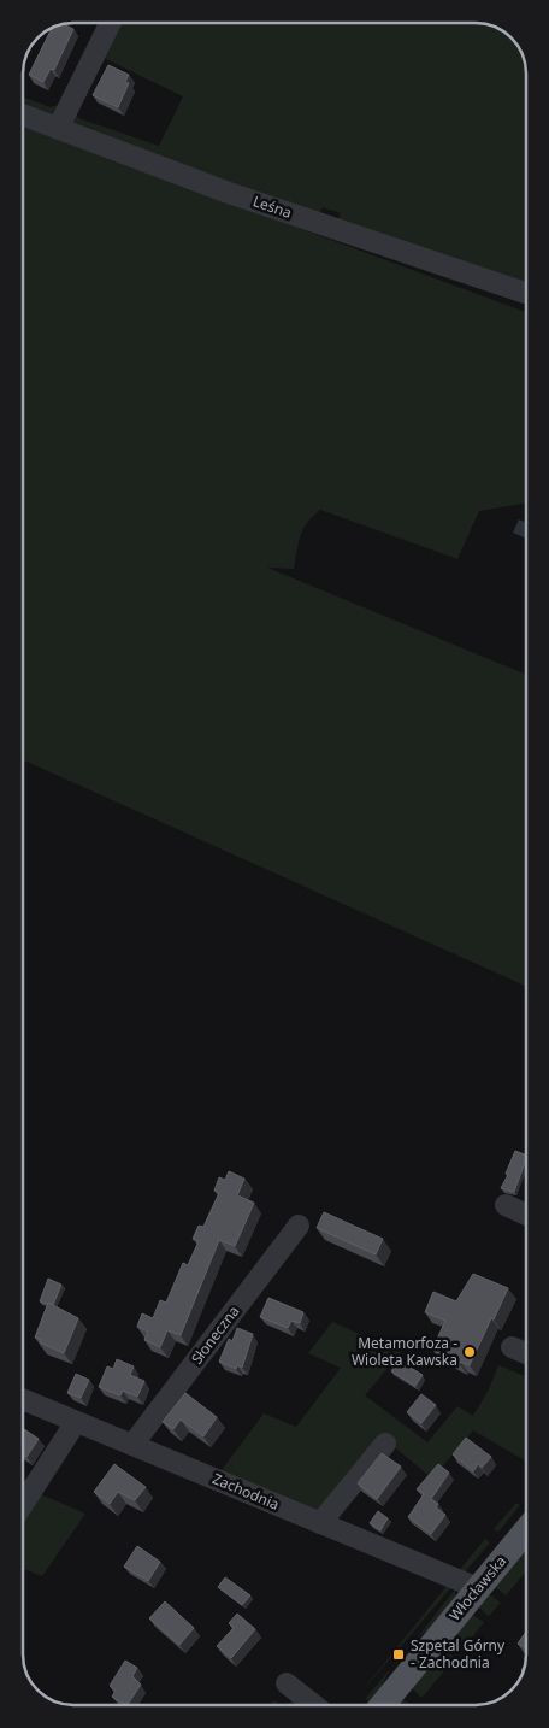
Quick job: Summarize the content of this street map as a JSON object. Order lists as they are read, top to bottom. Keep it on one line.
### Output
{"streets":{"main road":["Włocławska"],"street":["Leśna","Słoneczna","Zachodnia"]},"crossings":[["Słoneczna","Zachodnia"],["Zachodnia","Włocławska"]],"places":{"other":["Metamorfoza - Wioleta Kawska"],"transit":["Szpetal Górny - Zachodnia"]}}
